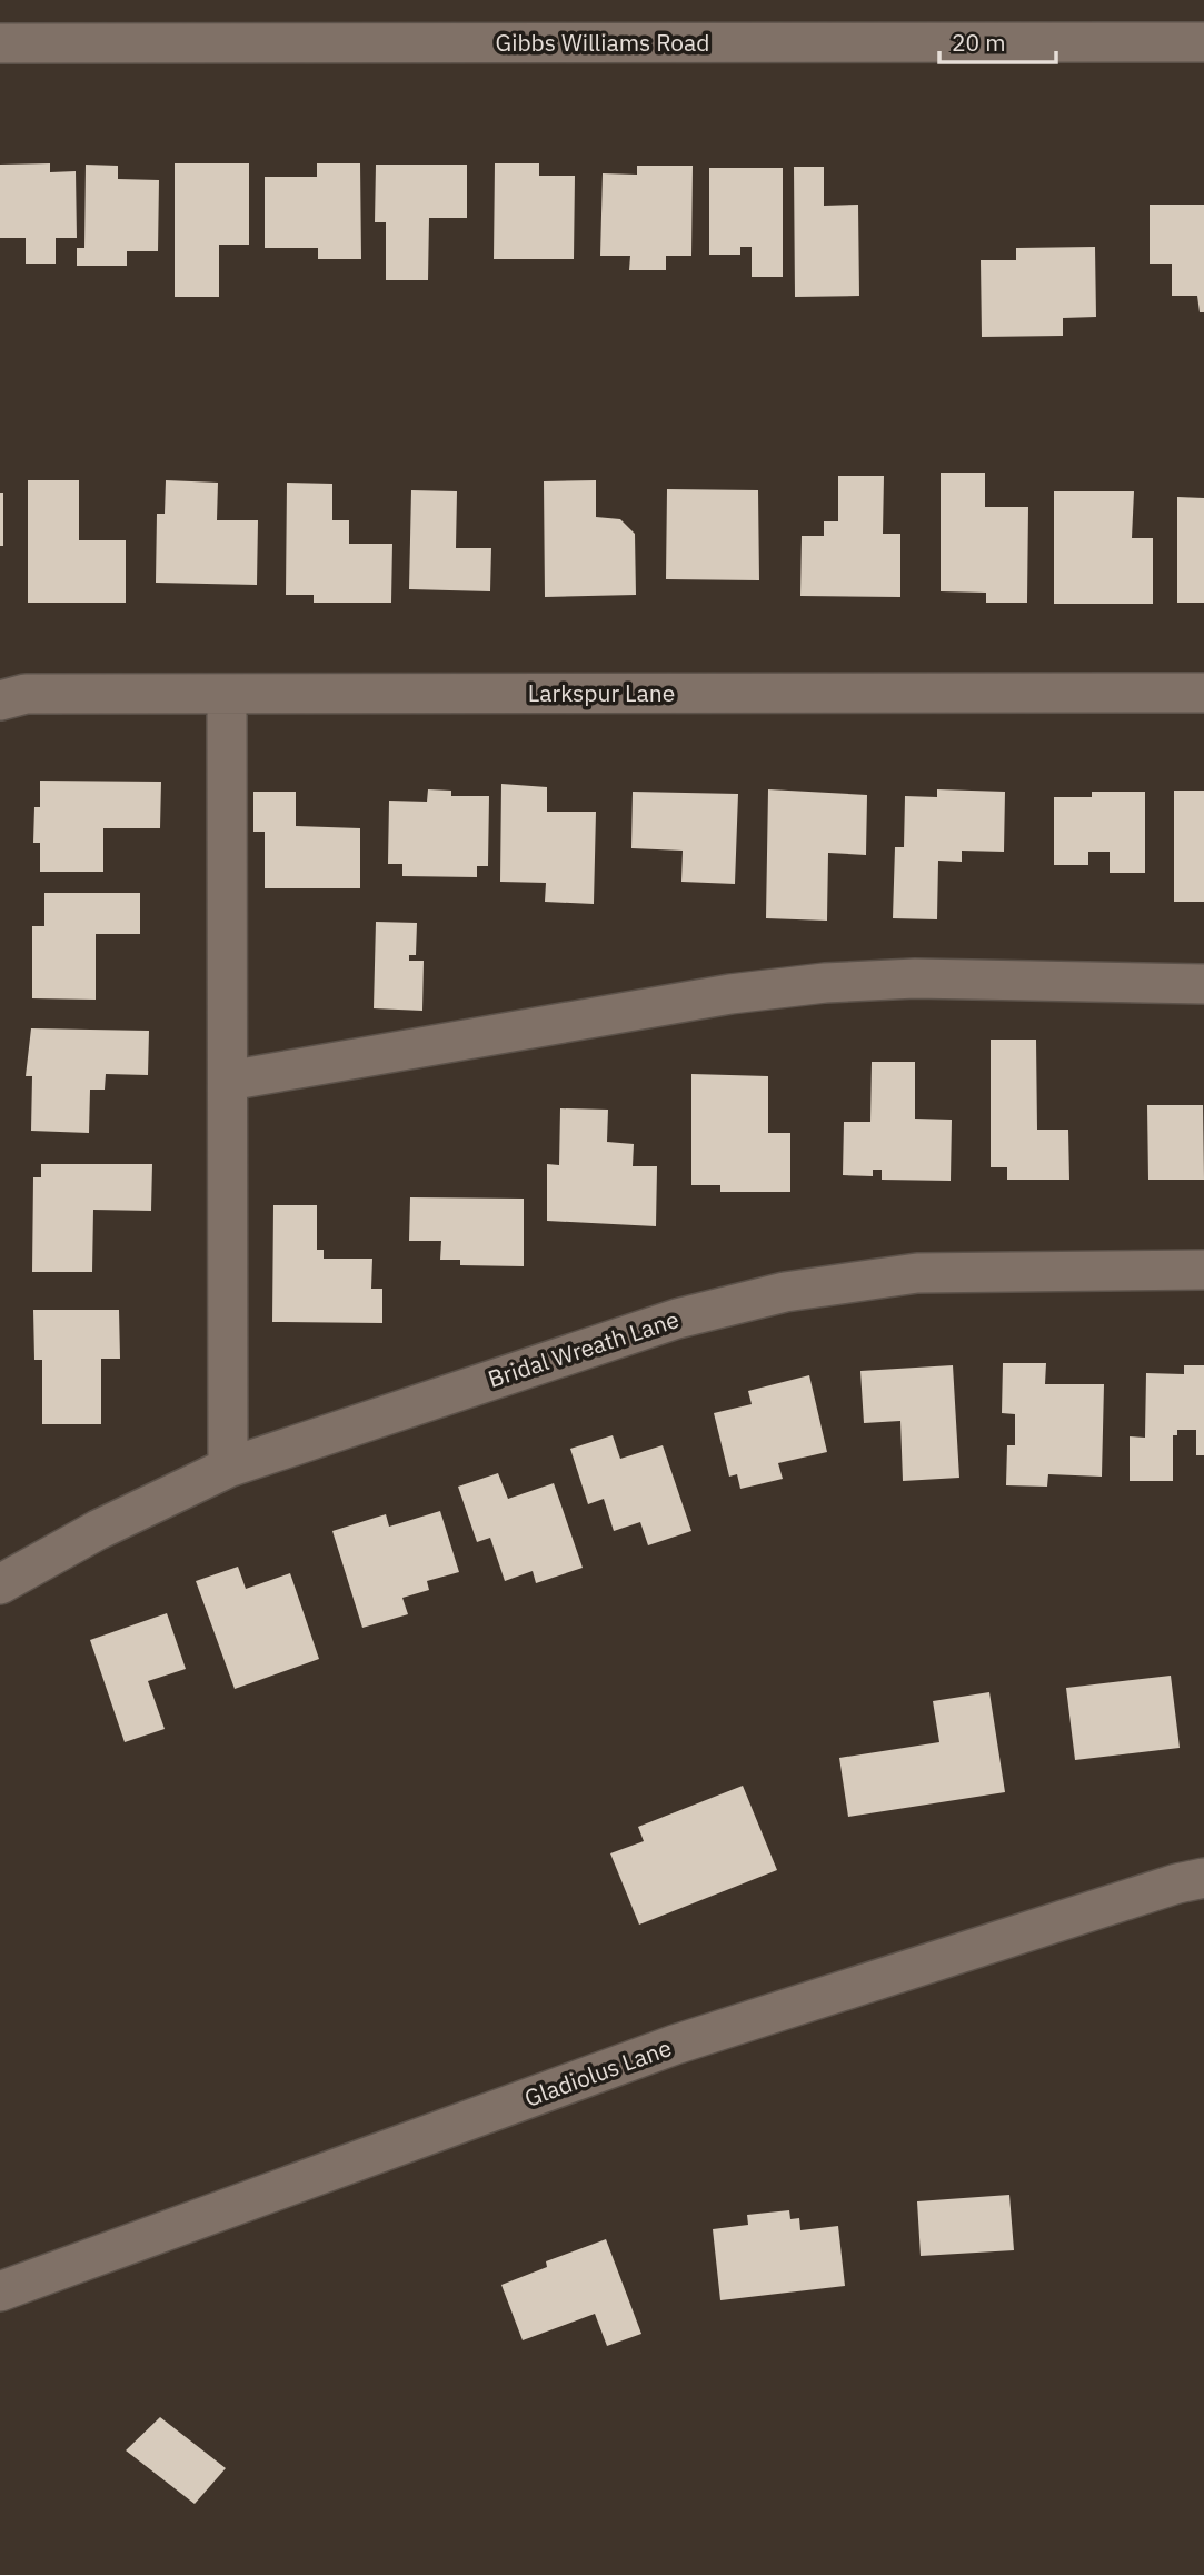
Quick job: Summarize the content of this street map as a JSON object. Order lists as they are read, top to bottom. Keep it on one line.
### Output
{"streets":{"street":["Gibbs Williams Road","Larkspur Lane","Bridal Wreath Lane","Gladiolus Lane"]},"scale_bar":"20 m"}
